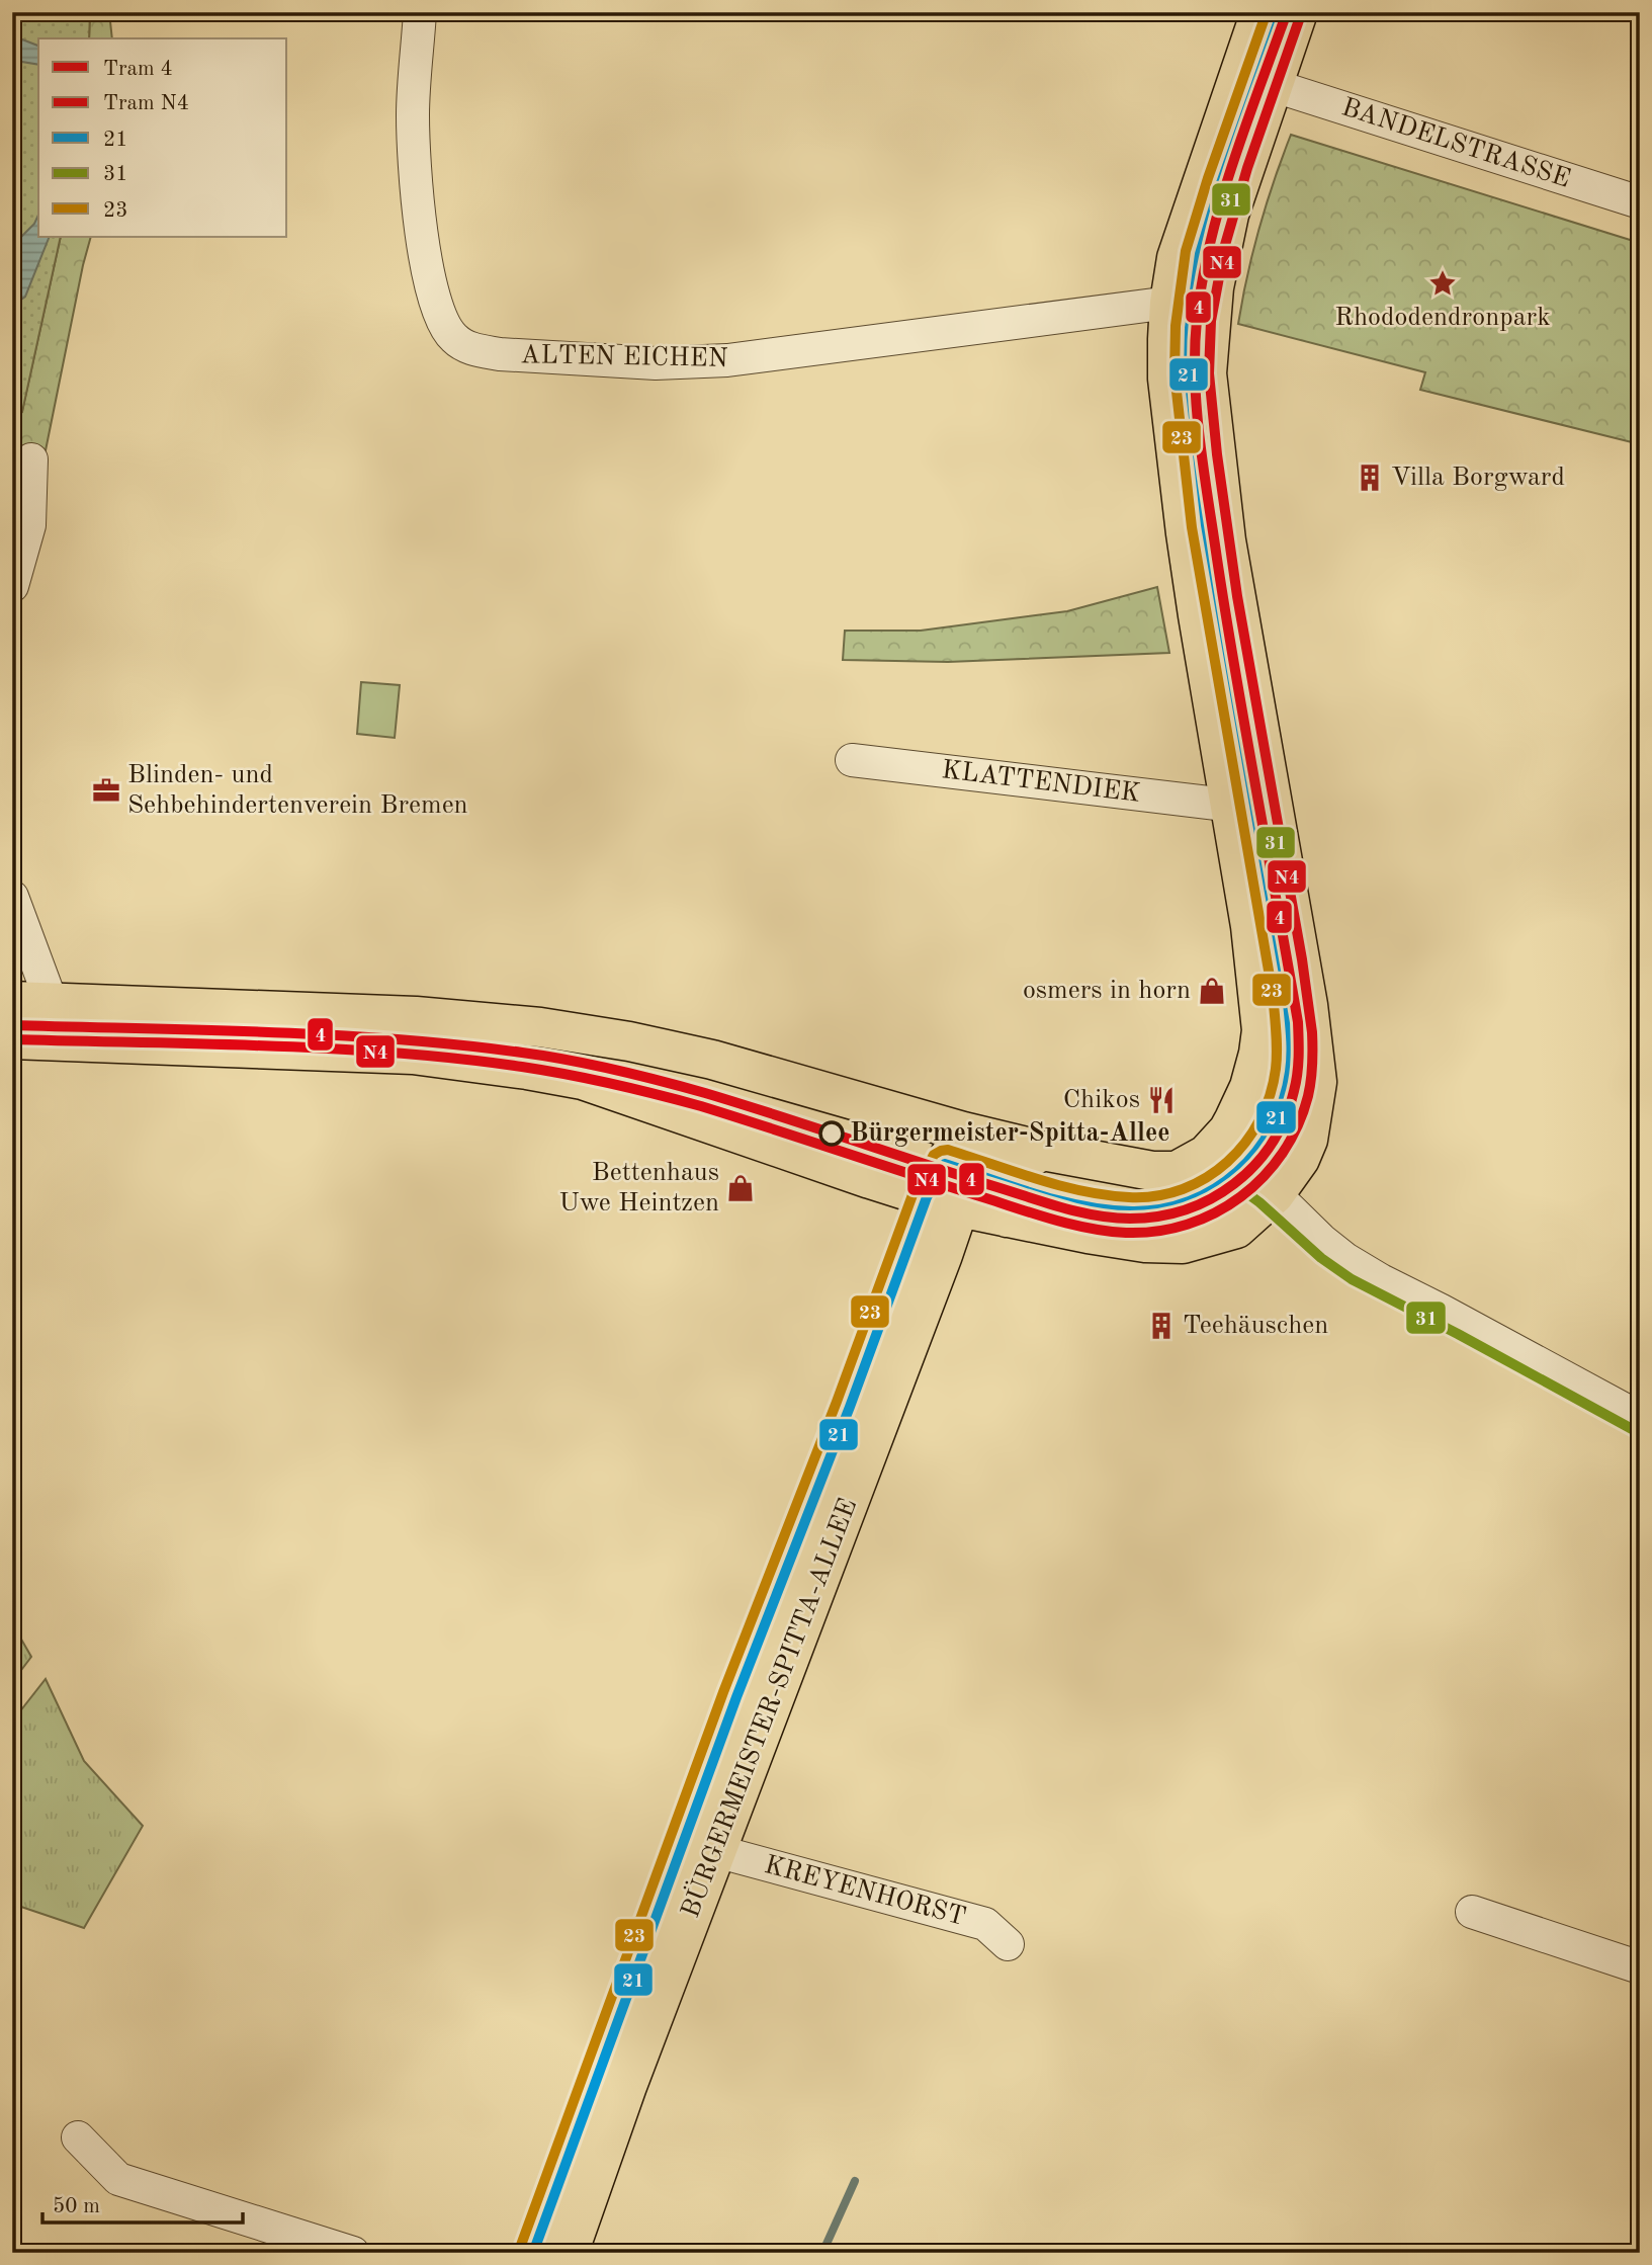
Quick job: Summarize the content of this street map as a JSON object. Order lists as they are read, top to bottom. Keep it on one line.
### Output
{"streets":{"main road":["BÜRGERMEISTER-SPITTA-ALLEE"],"street":["BANDELSTRASSE","ALTEN EICHEN","KLATTENDIEK","KREYENHORST"]},"crossings":[["BÜRGERMEISTER-SPITTA-ALLEE","KREYENHORST"]],"places":{"place":["Rhododendronpark"],"building":["Villa Borgward","Teehäuschen"],"office":["Blinden- und Sehbehindertenverein Bremen"],"shop":["osmers in horn","Bettenhaus Uwe Heintzen"],"restaurant":["Chikos"],"other":["Bürgermeister-Spitta-Allee"]},"lines":["tram line 4","transit line 21","transit line 23","tram line N4","transit line 31"],"legend":["Tram 4","Tram N4","21","31","23"],"scale_bar":"50 m"}
